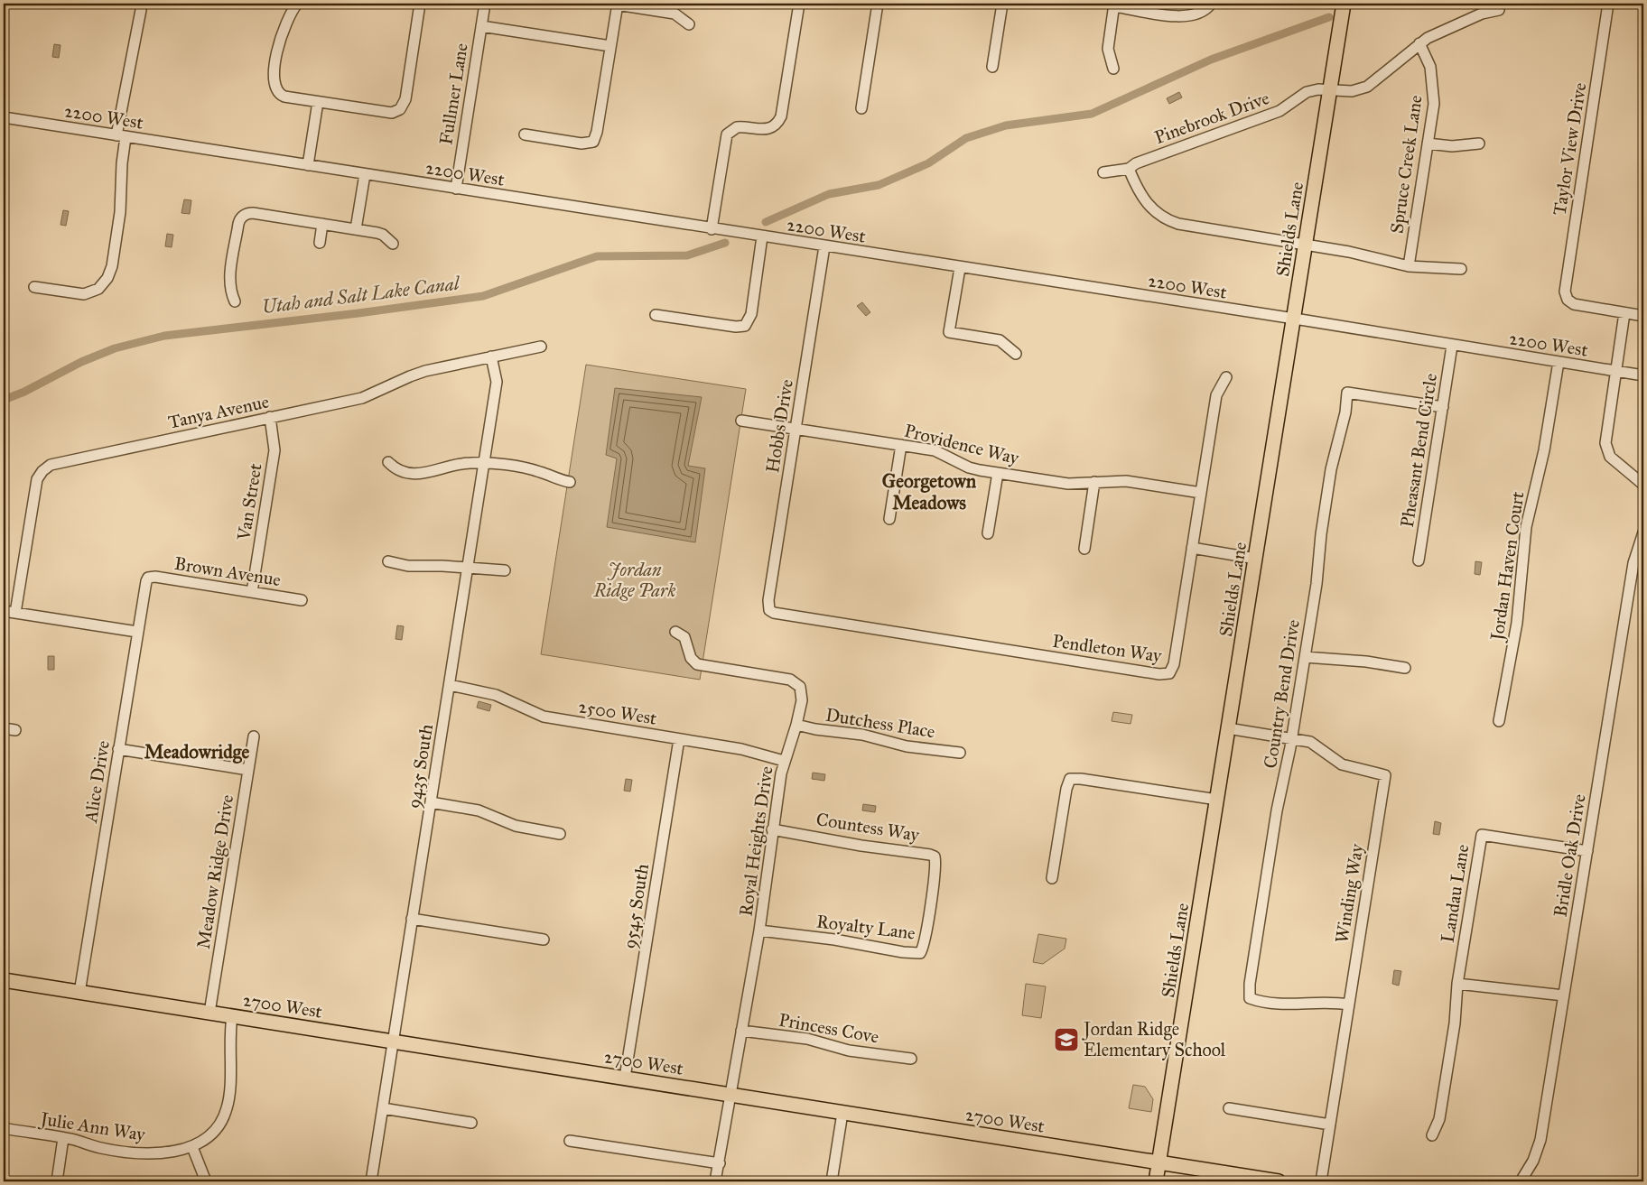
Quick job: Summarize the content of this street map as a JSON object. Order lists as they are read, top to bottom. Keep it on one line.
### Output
{"streets":{"main road":["Shields Lane","2700 West"],"street":["Fullmer Lane","2200 West","Pinebrook Drive","Taylor View Drive","Spruce Creek Lane","Tanya Avenue","Hobbs Drive","Providence Way","Pheasant Bend Circle","Van Street","Jordan Haven Court","Brown Avenue","Pendleton Way","Country Bend Drive","2500 West","Dutchess Place","9435 South","Alice Drive","Countess Way","Royal Heights Drive","Bridle Oak Drive","Meadow Ridge Drive","Winding Way","Landau Lane","9545 South","Royalty Lane","Princess Cove","Julie Ann Way"]},"crossings":[["Fullmer Lane","2200 West"],["2200 West","Shields Lane"],["2200 West","Hobbs Drive"],["2200 West","Pheasant Bend Circle"],["2200 West","Jordan Haven Court"],["Pinebrook Drive","Spruce Creek Lane"],["Pinebrook Drive","Shields Lane"],["Shields Lane","Winding Way"],["Shields Lane","2700 West"],["Tanya Avenue","Van Street"],["Tanya Avenue","9435 South"],["Hobbs Drive","Providence Way"],["Hobbs Drive","Pendleton Way"],["Providence Way","Pendleton Way"],["Pheasant Bend Circle","Country Bend Drive"],["Van Street","Brown Avenue"],["Brown Avenue","Alice Drive"],["Country Bend Drive","Winding Way"],["2500 West","9435 South"],["2500 West","Royal Heights Drive"],["2500 West","9545 South"],["Dutchess Place","Royal Heights Drive"],["9435 South","2700 West"],["Alice Drive","2700 West"],["Countess Way","Royal Heights Drive"],["Countess Way","Royalty Lane"],["Royal Heights Drive","Royalty Lane"],["Royal Heights Drive","2700 West"],["Royal Heights Drive","Princess Cove"],["Bridle Oak Drive","Landau Lane"],["Meadow Ridge Drive","2700 West"],["9545 South","2700 West"],["2700 West","Julie Ann Way"]],"districts":["Georgetown Meadows","Meadowridge"],"water":["Utah and Salt Lake Canal"],"parks":["Jordan Ridge Park"],"places":{"school or university":["Jordan Ridge Elementary School"]}}
